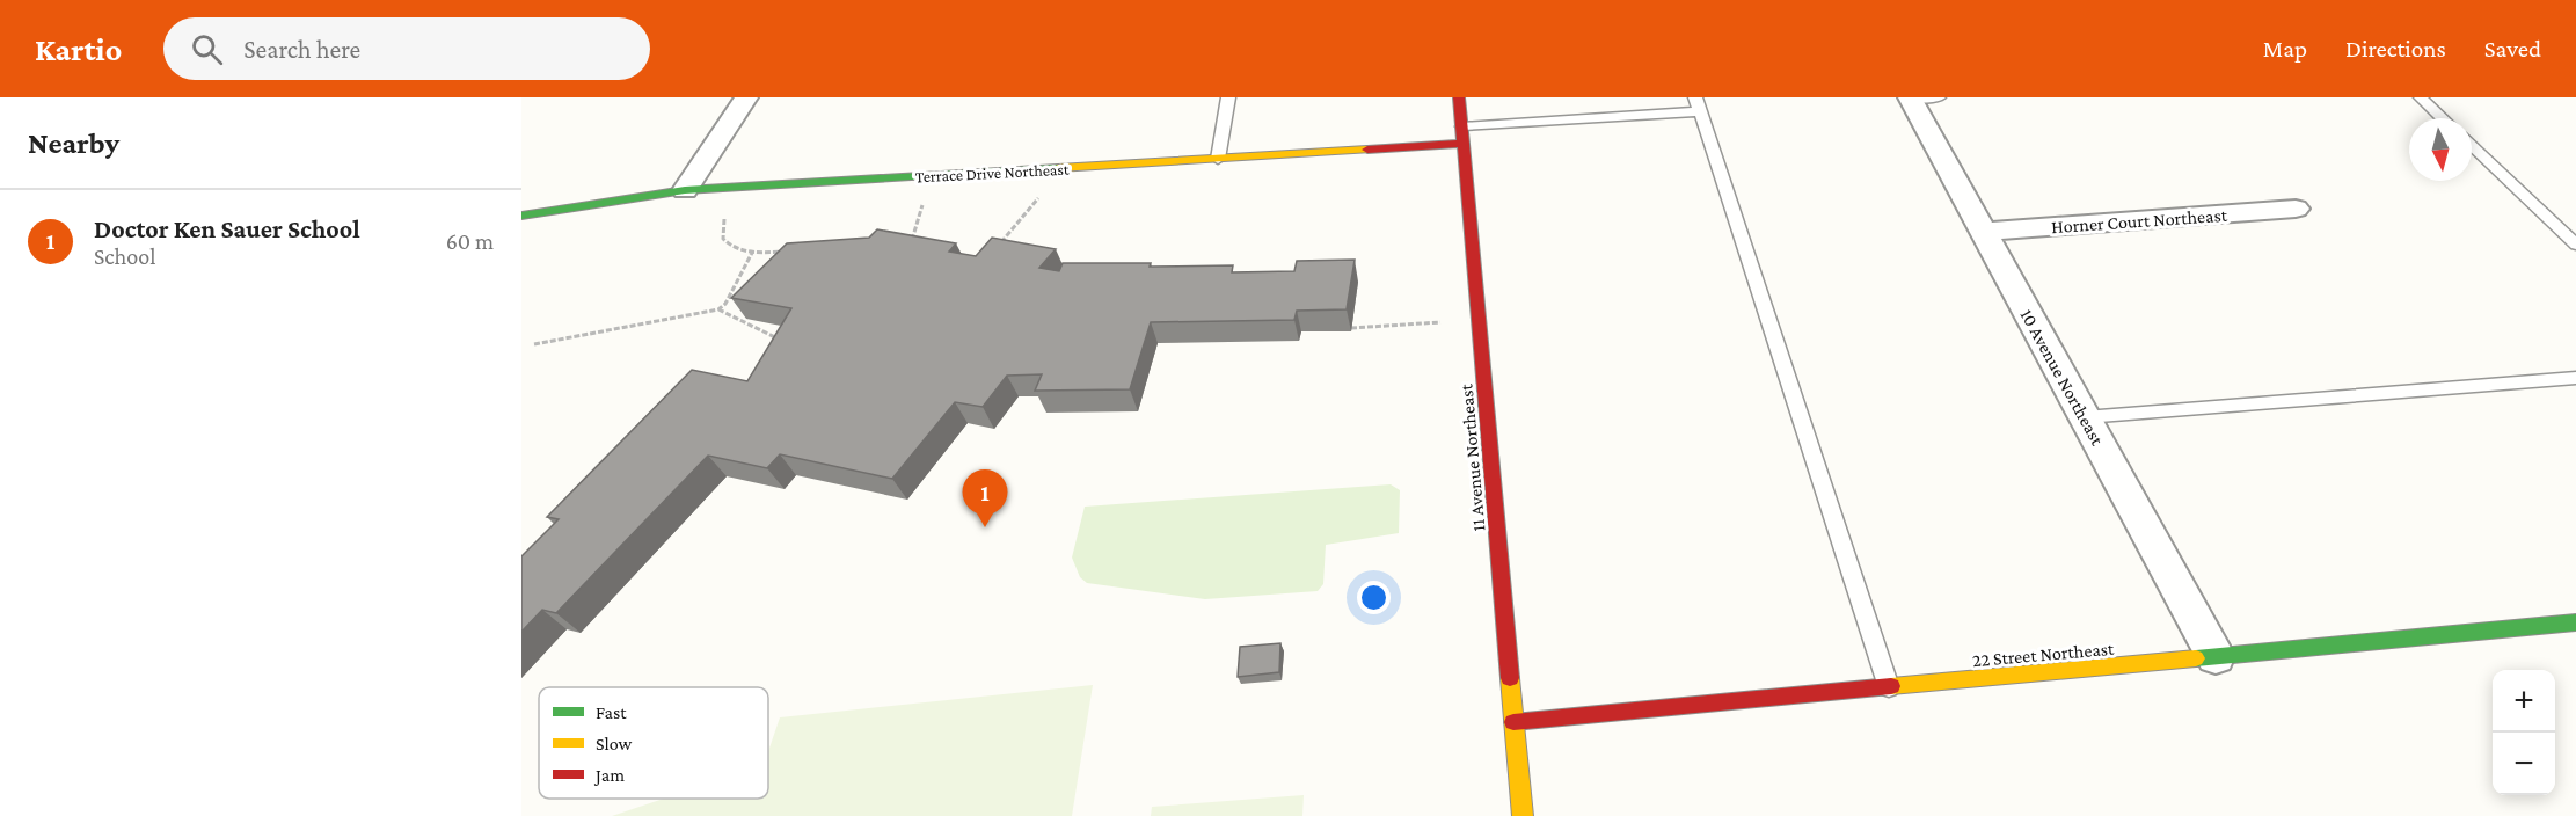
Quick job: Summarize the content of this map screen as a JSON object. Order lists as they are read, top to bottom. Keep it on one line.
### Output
{"streets":{"street":["Terrace Drive Northeast","Horner Court Northeast","10 Avenue Northeast","11 Avenue Northeast","22 Street Northeast"]},"crossings":[["Terrace Drive Northeast","11 Avenue Northeast"],["Horner Court Northeast","10 Avenue Northeast"],["10 Avenue Northeast","22 Street Northeast"],["11 Avenue Northeast","22 Street Northeast"]],"legend":["Fast","Slow","Jam"],"north":"bottom","page":{"header":"Kartio","search":"Search here","nav":["Map","Directions","Saved"],"heading":"Nearby","list":[{"mark":"1","name":"Doctor Ken Sauer School","note":"School","value":"60 m"}],"pins":"1","map_buttons":["+","−"]}}
